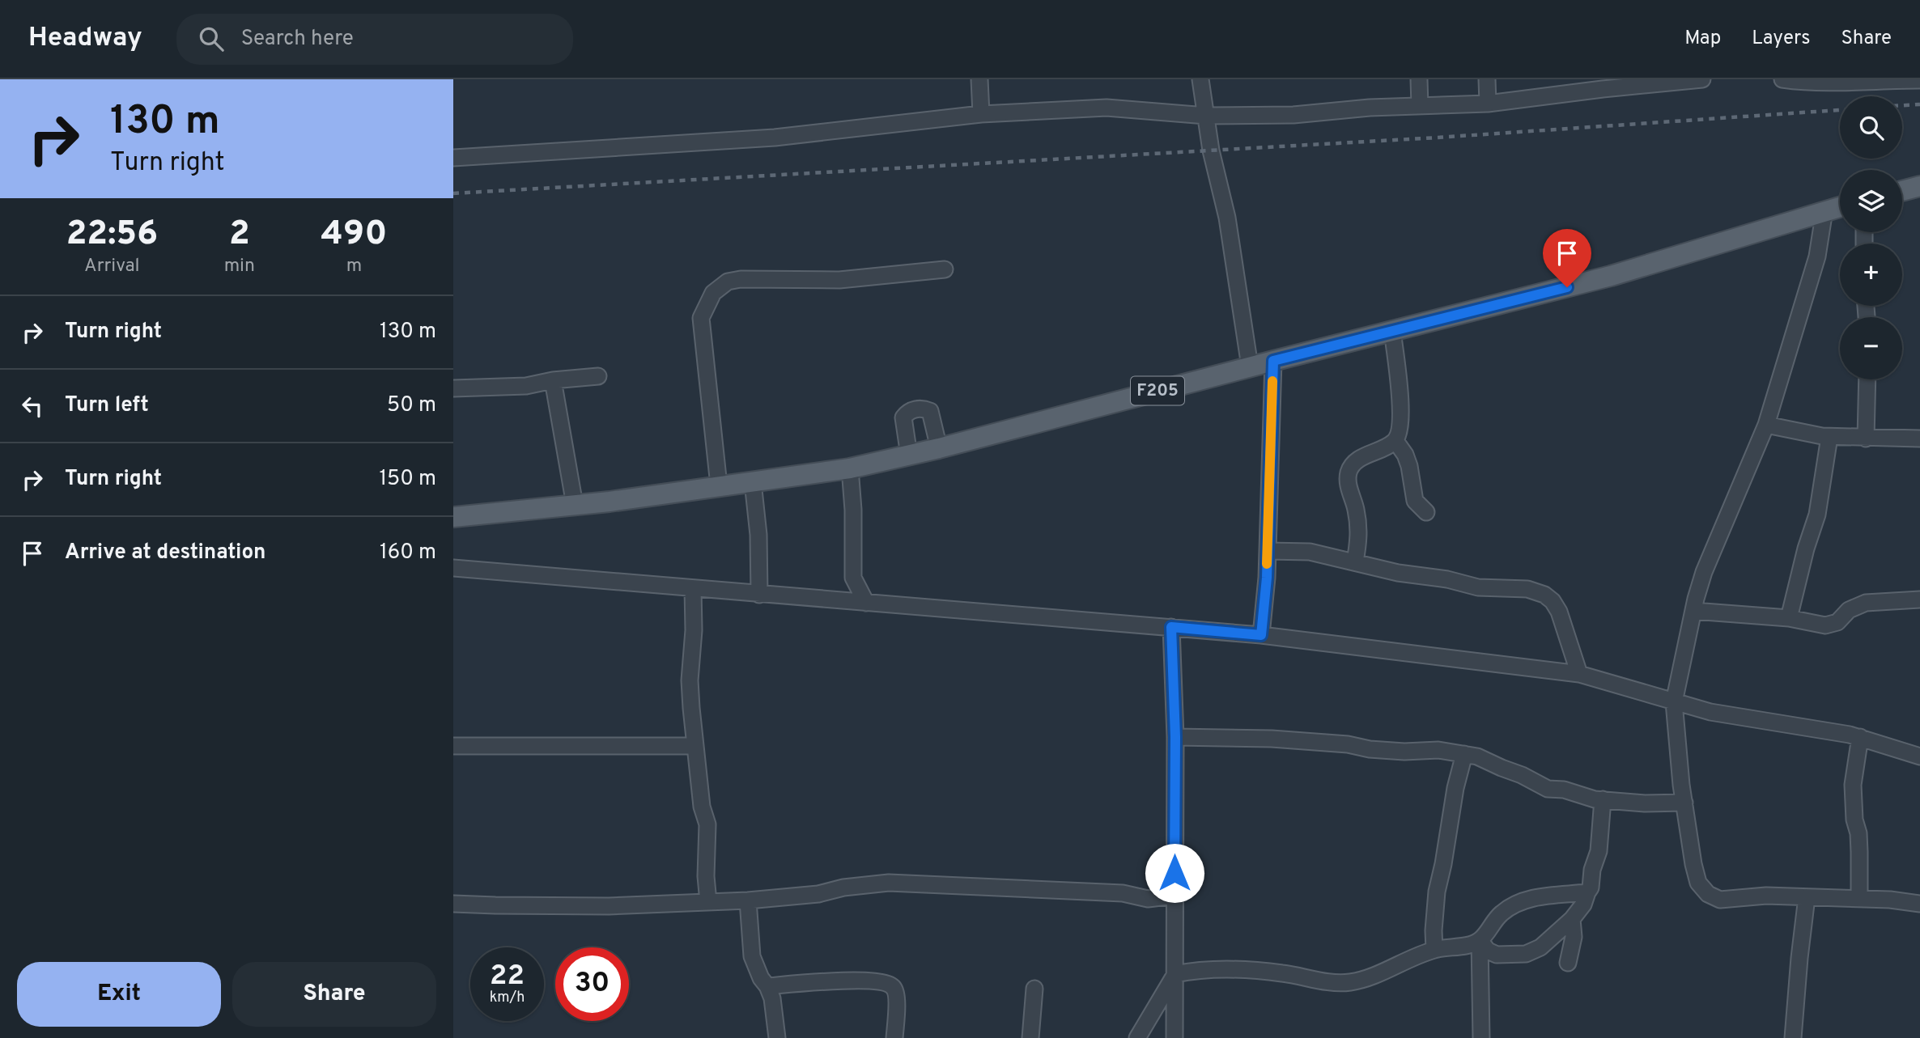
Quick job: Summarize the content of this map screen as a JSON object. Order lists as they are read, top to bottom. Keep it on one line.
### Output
{"streets":{"main road":["F205"]},"page":{"header":"Headway","search":"Search here","nav":["Map","Layers","Share"],"turn":["130 m","Turn right"],"map_buttons":["+","−"],"eta":["22:56","Arrival","2","min","490","m"],"list":[{"name":"Turn right","value":"130 m"},{"name":"Turn left","value":"50 m"},{"name":"Turn right","value":"150 m"},{"name":"Arrive at destination","value":"160 m"}],"speed":"22 km/h","limit":"30","buttons":["Exit","Share"]}}
